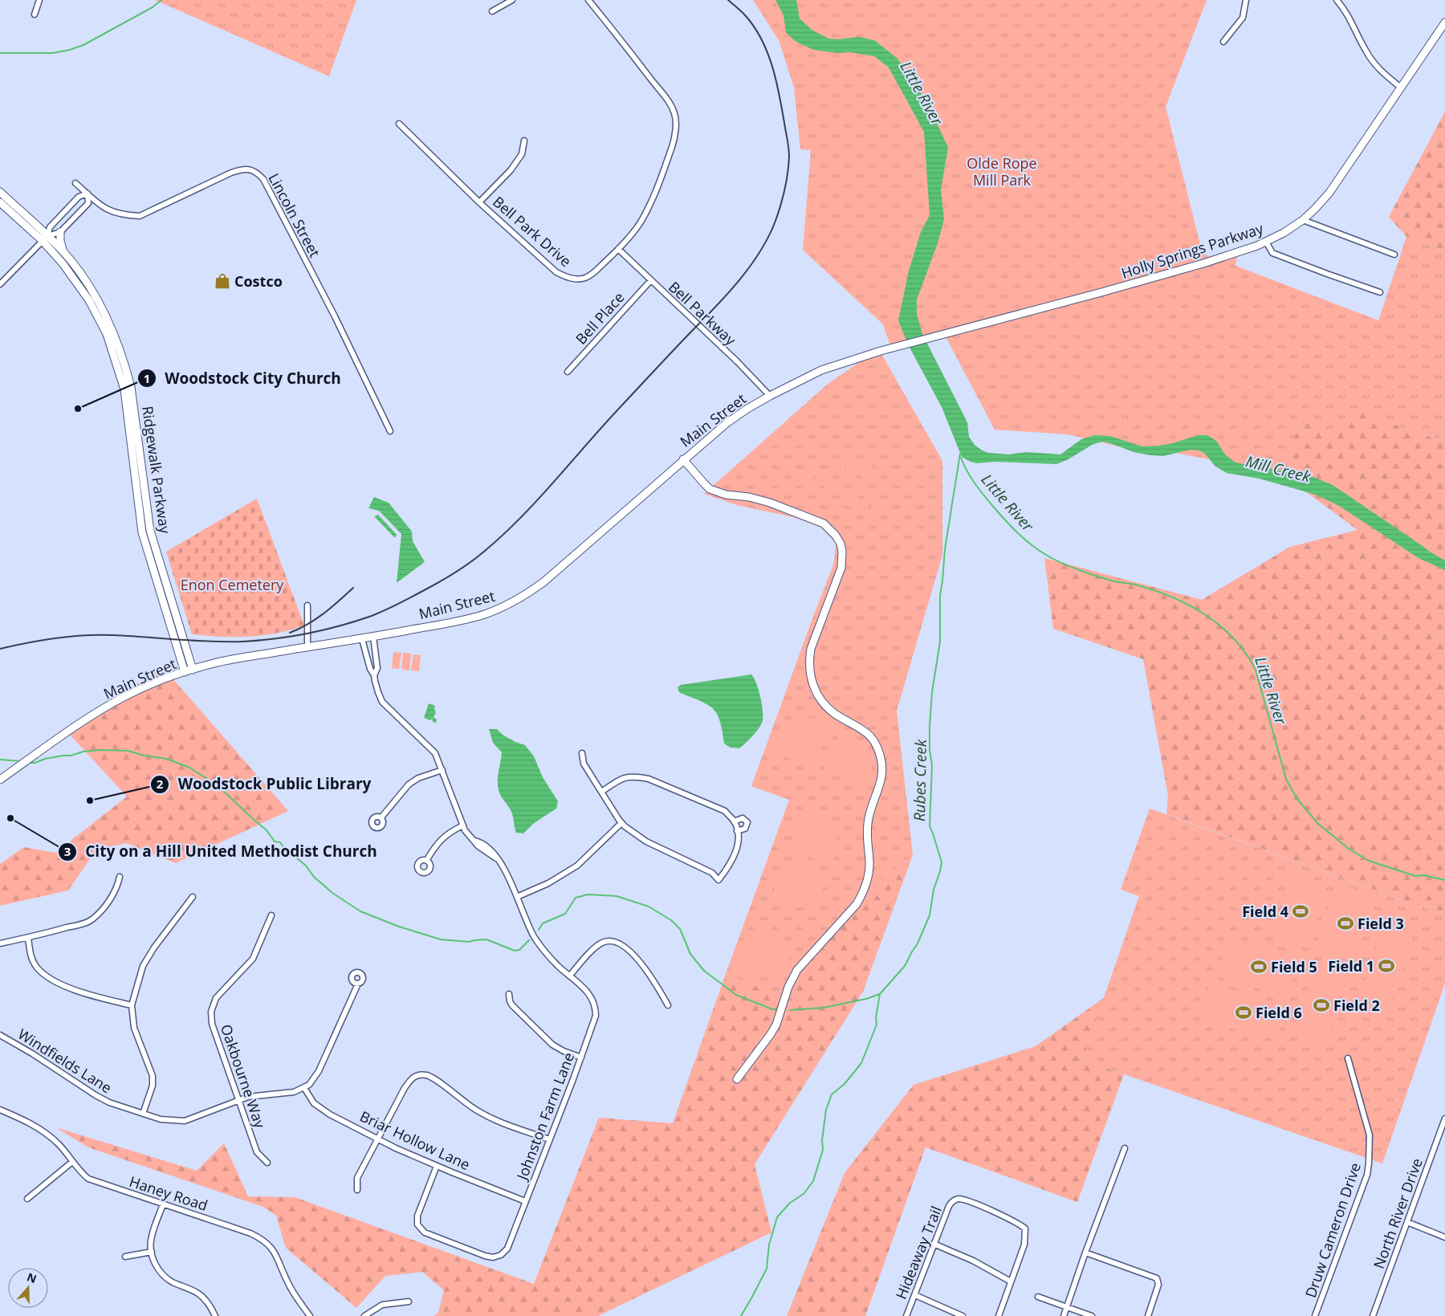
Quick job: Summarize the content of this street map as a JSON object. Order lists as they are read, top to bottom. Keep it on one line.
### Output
{"streets":{"main road":["Holly Springs Parkway","Main Street","Ridgewalk Parkway"],"street":["Lincoln Street","Bell Park Drive","Bell Parkway","Bell Place","Windfields Lane","Oakbourne Way","Johnston Farm Lane","Briar Hollow Lane","Haney Road","North River Drive","Druw Cameron Drive","Hideaway Trail"]},"crossings":[["Bell Park Drive","Bell Parkway"],["Holly Springs Parkway","Main Street"],["Bell Parkway","Bell Place"],["Bell Parkway","Main Street"],["Main Street","Ridgewalk Parkway"],["Main Street","Johnston Farm Lane"],["Windfields Lane","Oakbourne Way"],["Windfields Lane","Briar Hollow Lane"],["Johnston Farm Lane","Briar Hollow Lane"]],"water":["Little River","Mill Creek","Rubes Creek"],"parks":["Olde Rope Mill Park","Enon Cemetery"],"places":{"shop":["Costco"],"other":["Woodstock City Church","Woodstock Public Library","City on a Hill United Methodist Church"],"sports":["Field 4","Field 3","Field 1","Field 5","Field 2","Field 6"]},"north":"top"}
